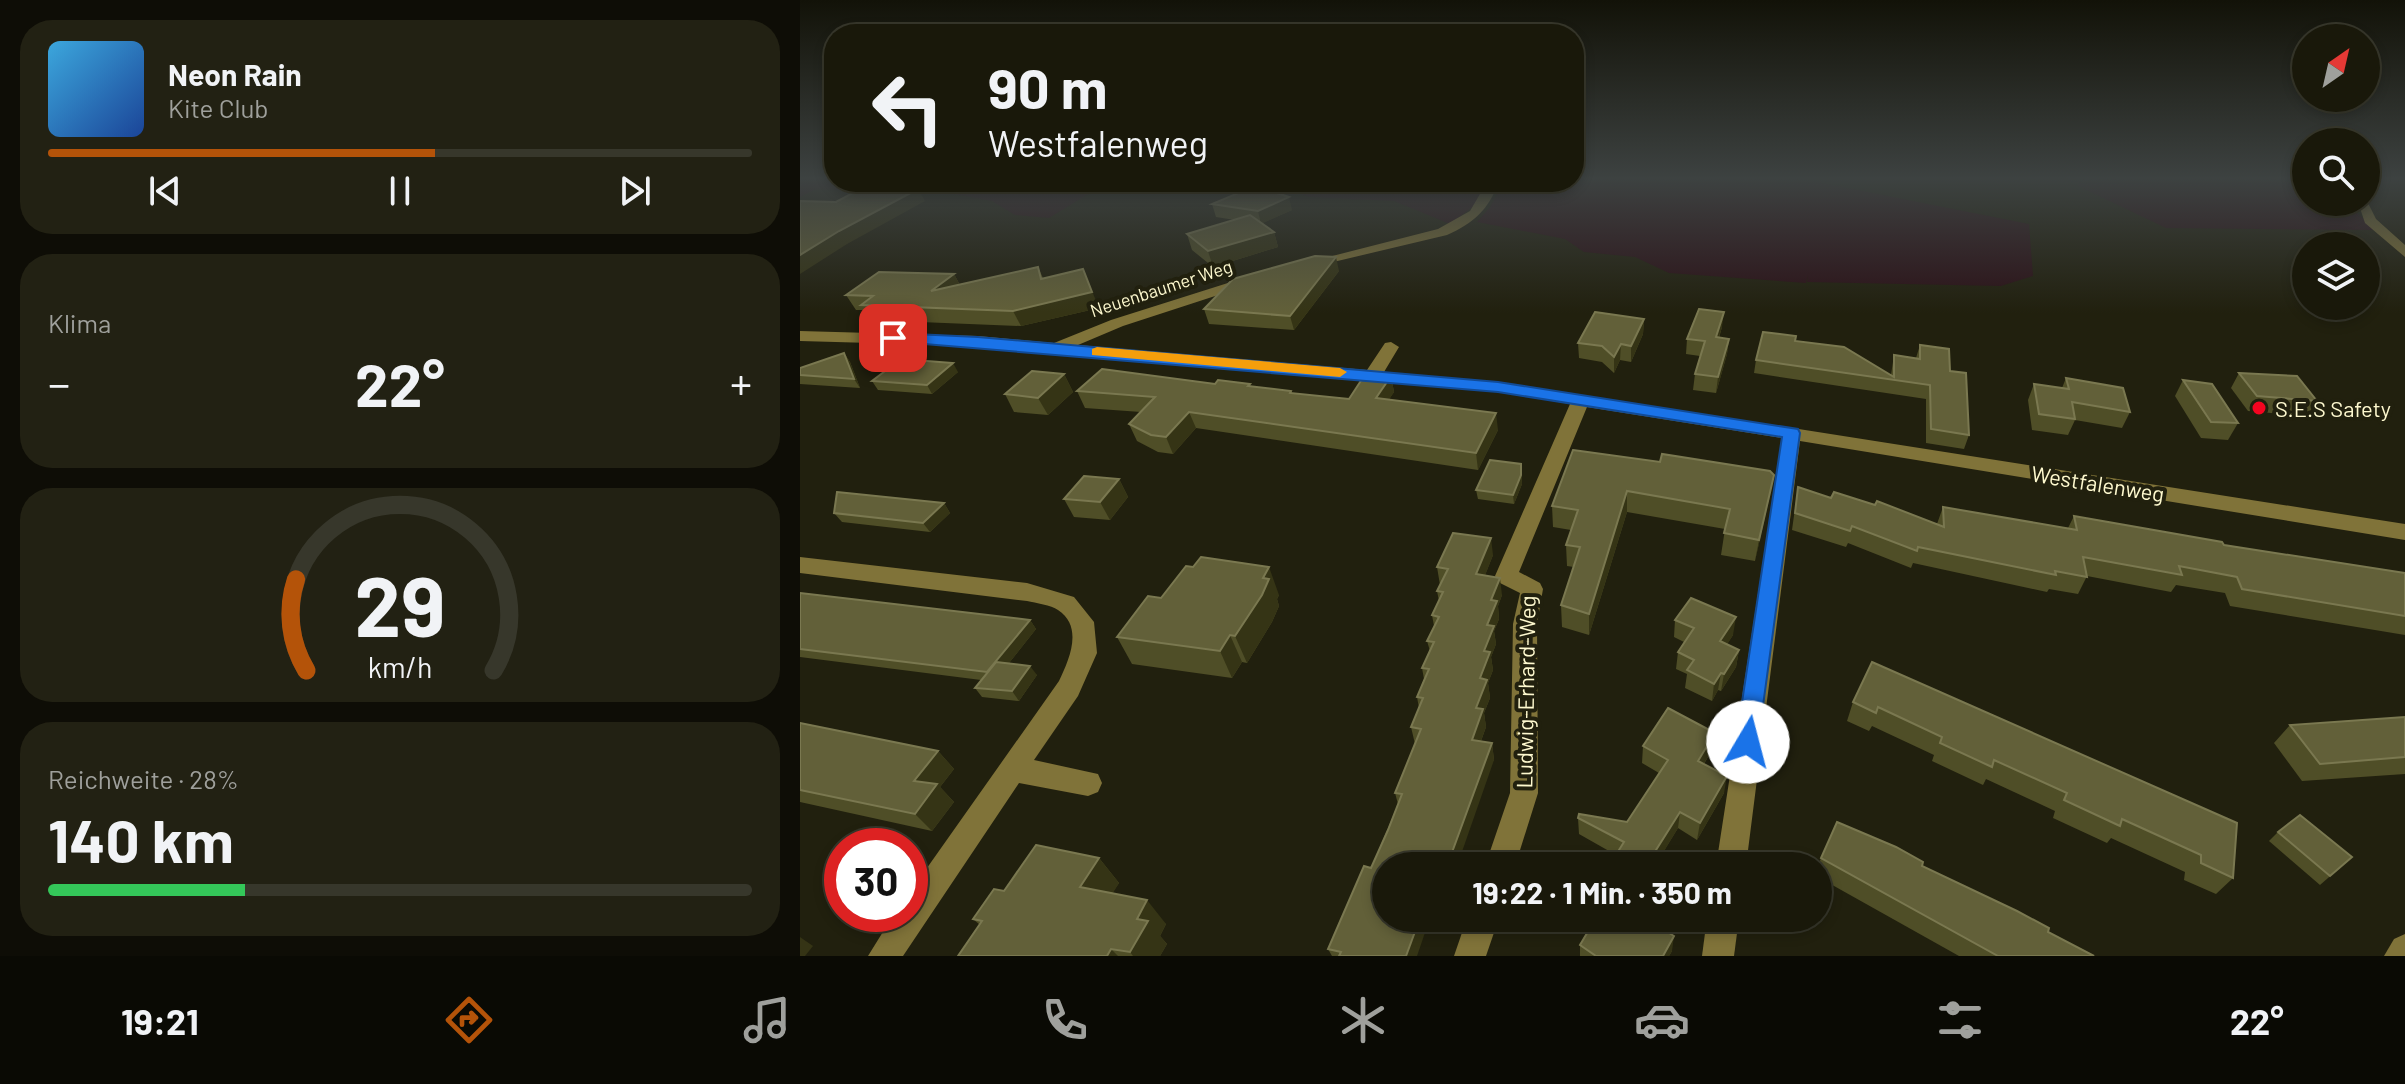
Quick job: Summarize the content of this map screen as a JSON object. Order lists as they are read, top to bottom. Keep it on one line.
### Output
{"streets":{"street":["Neuenbaumer Weg","Westfalenweg","Ludwig-Erhard-Weg"]},"crossings":[["Neuenbaumer Weg","Westfalenweg"],["Westfalenweg","Ludwig-Erhard-Weg"]],"places":["S.E.S Safety"],"north":"top right","page":{"turn":["90 m","Westfalenweg"],"song":["Neon Rain","Kite Club"],"tile":["Klima",["Reichweite · 28%","140 km"]],"heat":["−","22°","+"],"limit":"30","trip":"19:22 · 1 Min. · 350 m","tabs":["19:21","22°"],"gauge":["29","km/h"]}}
